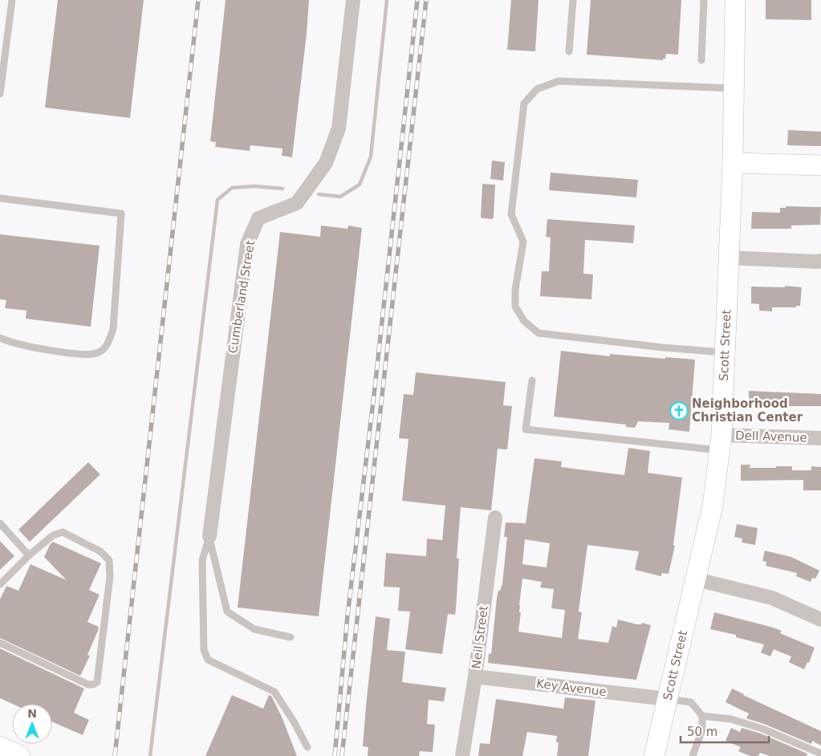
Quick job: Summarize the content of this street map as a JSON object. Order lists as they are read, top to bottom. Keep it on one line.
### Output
{"streets":{"main road":["Scott Street"],"street":["Cumberland Street","Dell Avenue","Neil Street","Key Avenue"]},"crossings":[["Scott Street","Dell Avenue"],["Scott Street","Key Avenue"],["Neil Street","Key Avenue"]],"places":{"church":["Neighborhood Christian Center"]},"scale_bar":"50 m","north":"top"}
